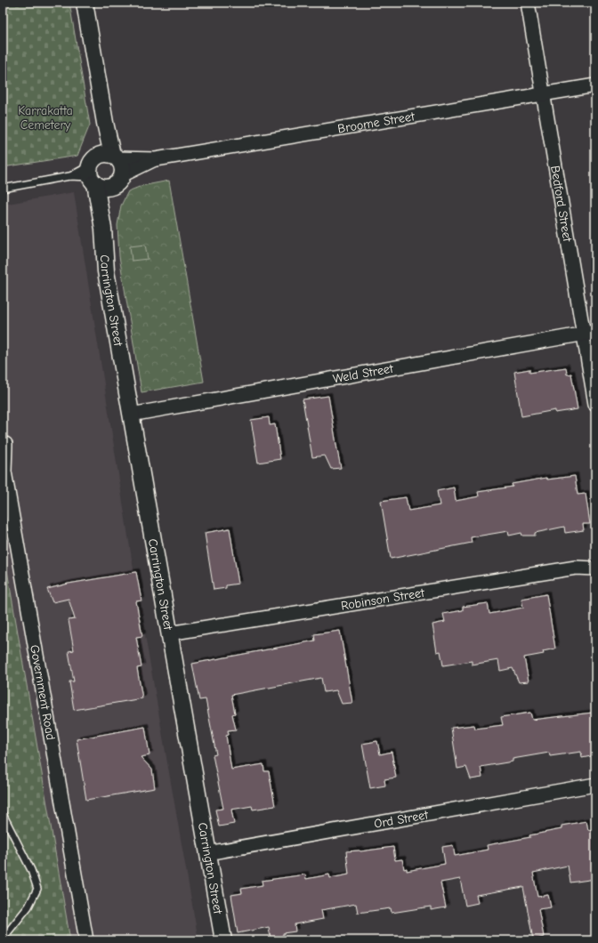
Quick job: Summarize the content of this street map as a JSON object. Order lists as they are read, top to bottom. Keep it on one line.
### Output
{"streets":{"street":["Broome Street","Bedford Street","Carrington Street","Weld Street","Robinson Street","Government Road","Ord Street"]},"crossings":[["Broome Street","Bedford Street"],["Broome Street","Carrington Street"],["Bedford Street","Weld Street"],["Carrington Street","Weld Street"],["Carrington Street","Robinson Street"],["Carrington Street","Ord Street"]],"parks":["Karrakatta Cemetery"]}
